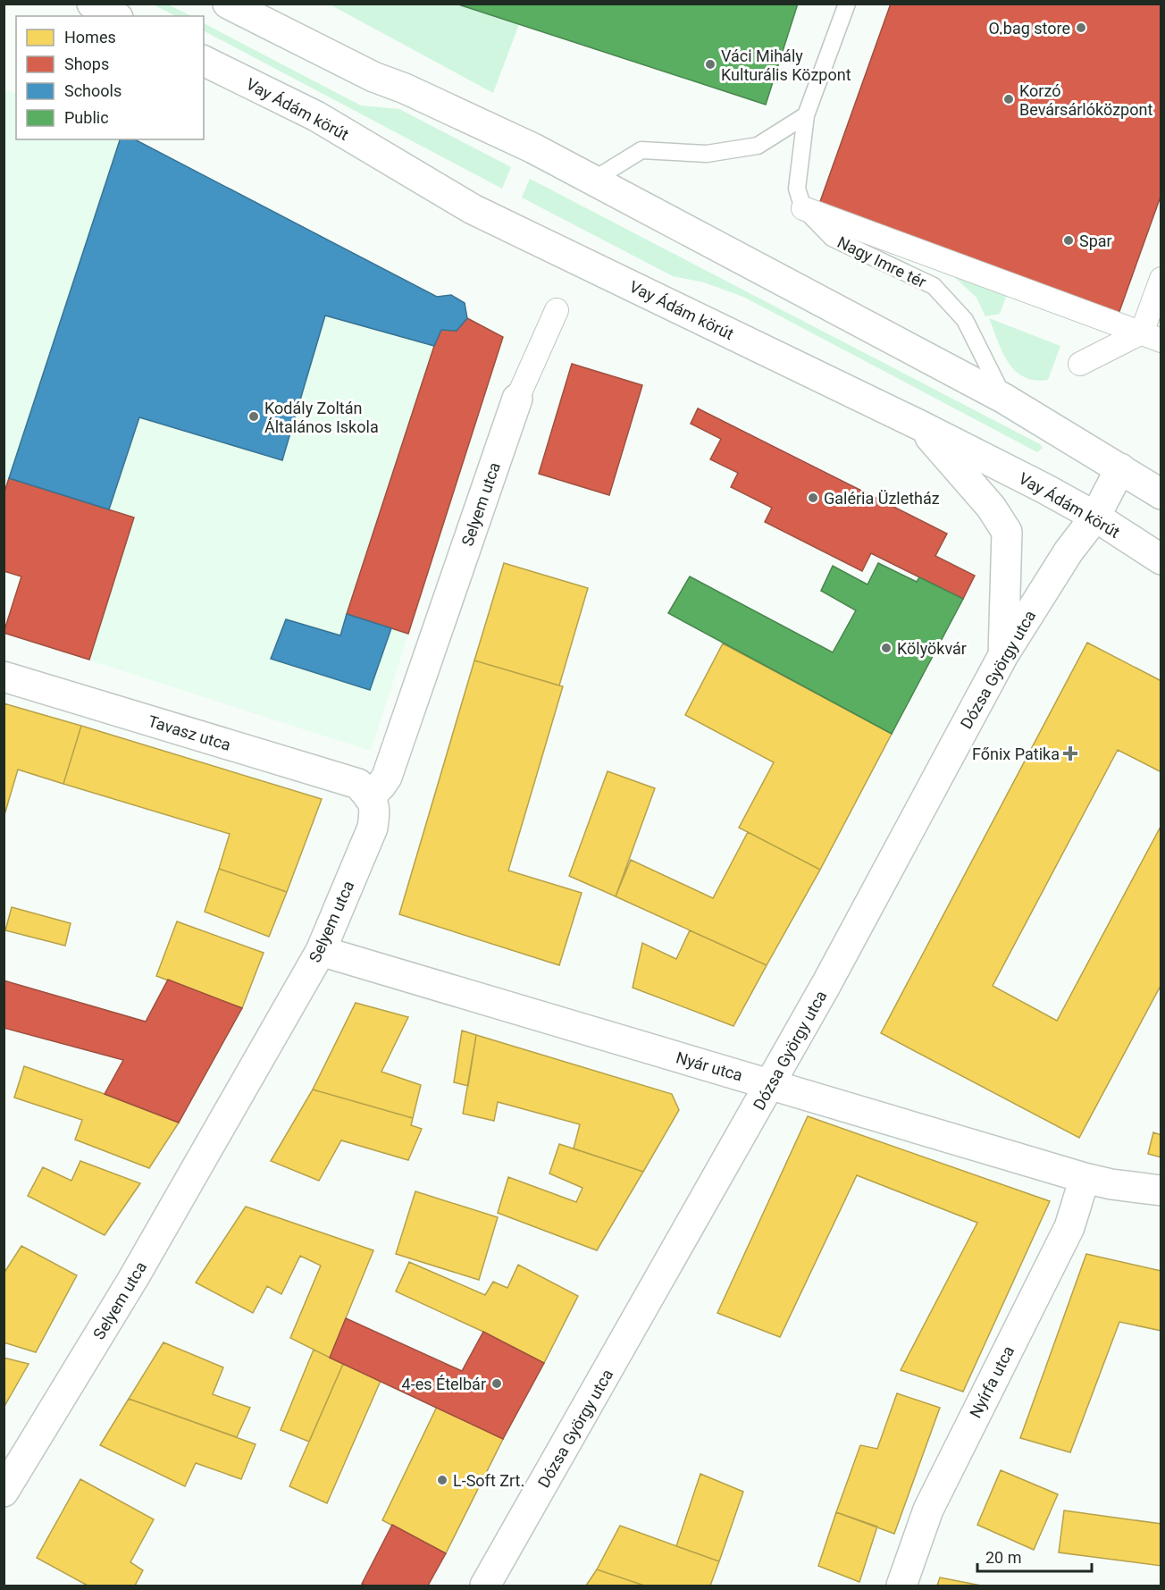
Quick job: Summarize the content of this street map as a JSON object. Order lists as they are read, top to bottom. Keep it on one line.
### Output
{"streets":{"street":["Vay Ádám körút","Selyem utca","Dózsa György utca","Tavasz utca","Nyár utca","Nyírfa utca"],"lane":["Nagy Imre tér"]},"crossings":[["Vay Ádám körút","Dózsa György utca"],["Selyem utca","Tavasz utca"],["Selyem utca","Nyár utca"],["Dózsa György utca","Nyár utca"],["Nyár utca","Nyírfa utca"]],"places":{"other":["O.bag store","Váci Mihály Kulturális Központ","Korzó Bevársárlóközpont","Spar","Kodály Zoltán Általános Iskola","Galéria Üzletház","Kölyökvár","4-es Ételbár","L-Soft Zrt."],"health":["Főnix Patika"]},"legend":["Homes","Shops","Schools","Public"],"scale_bar":"20 m"}
